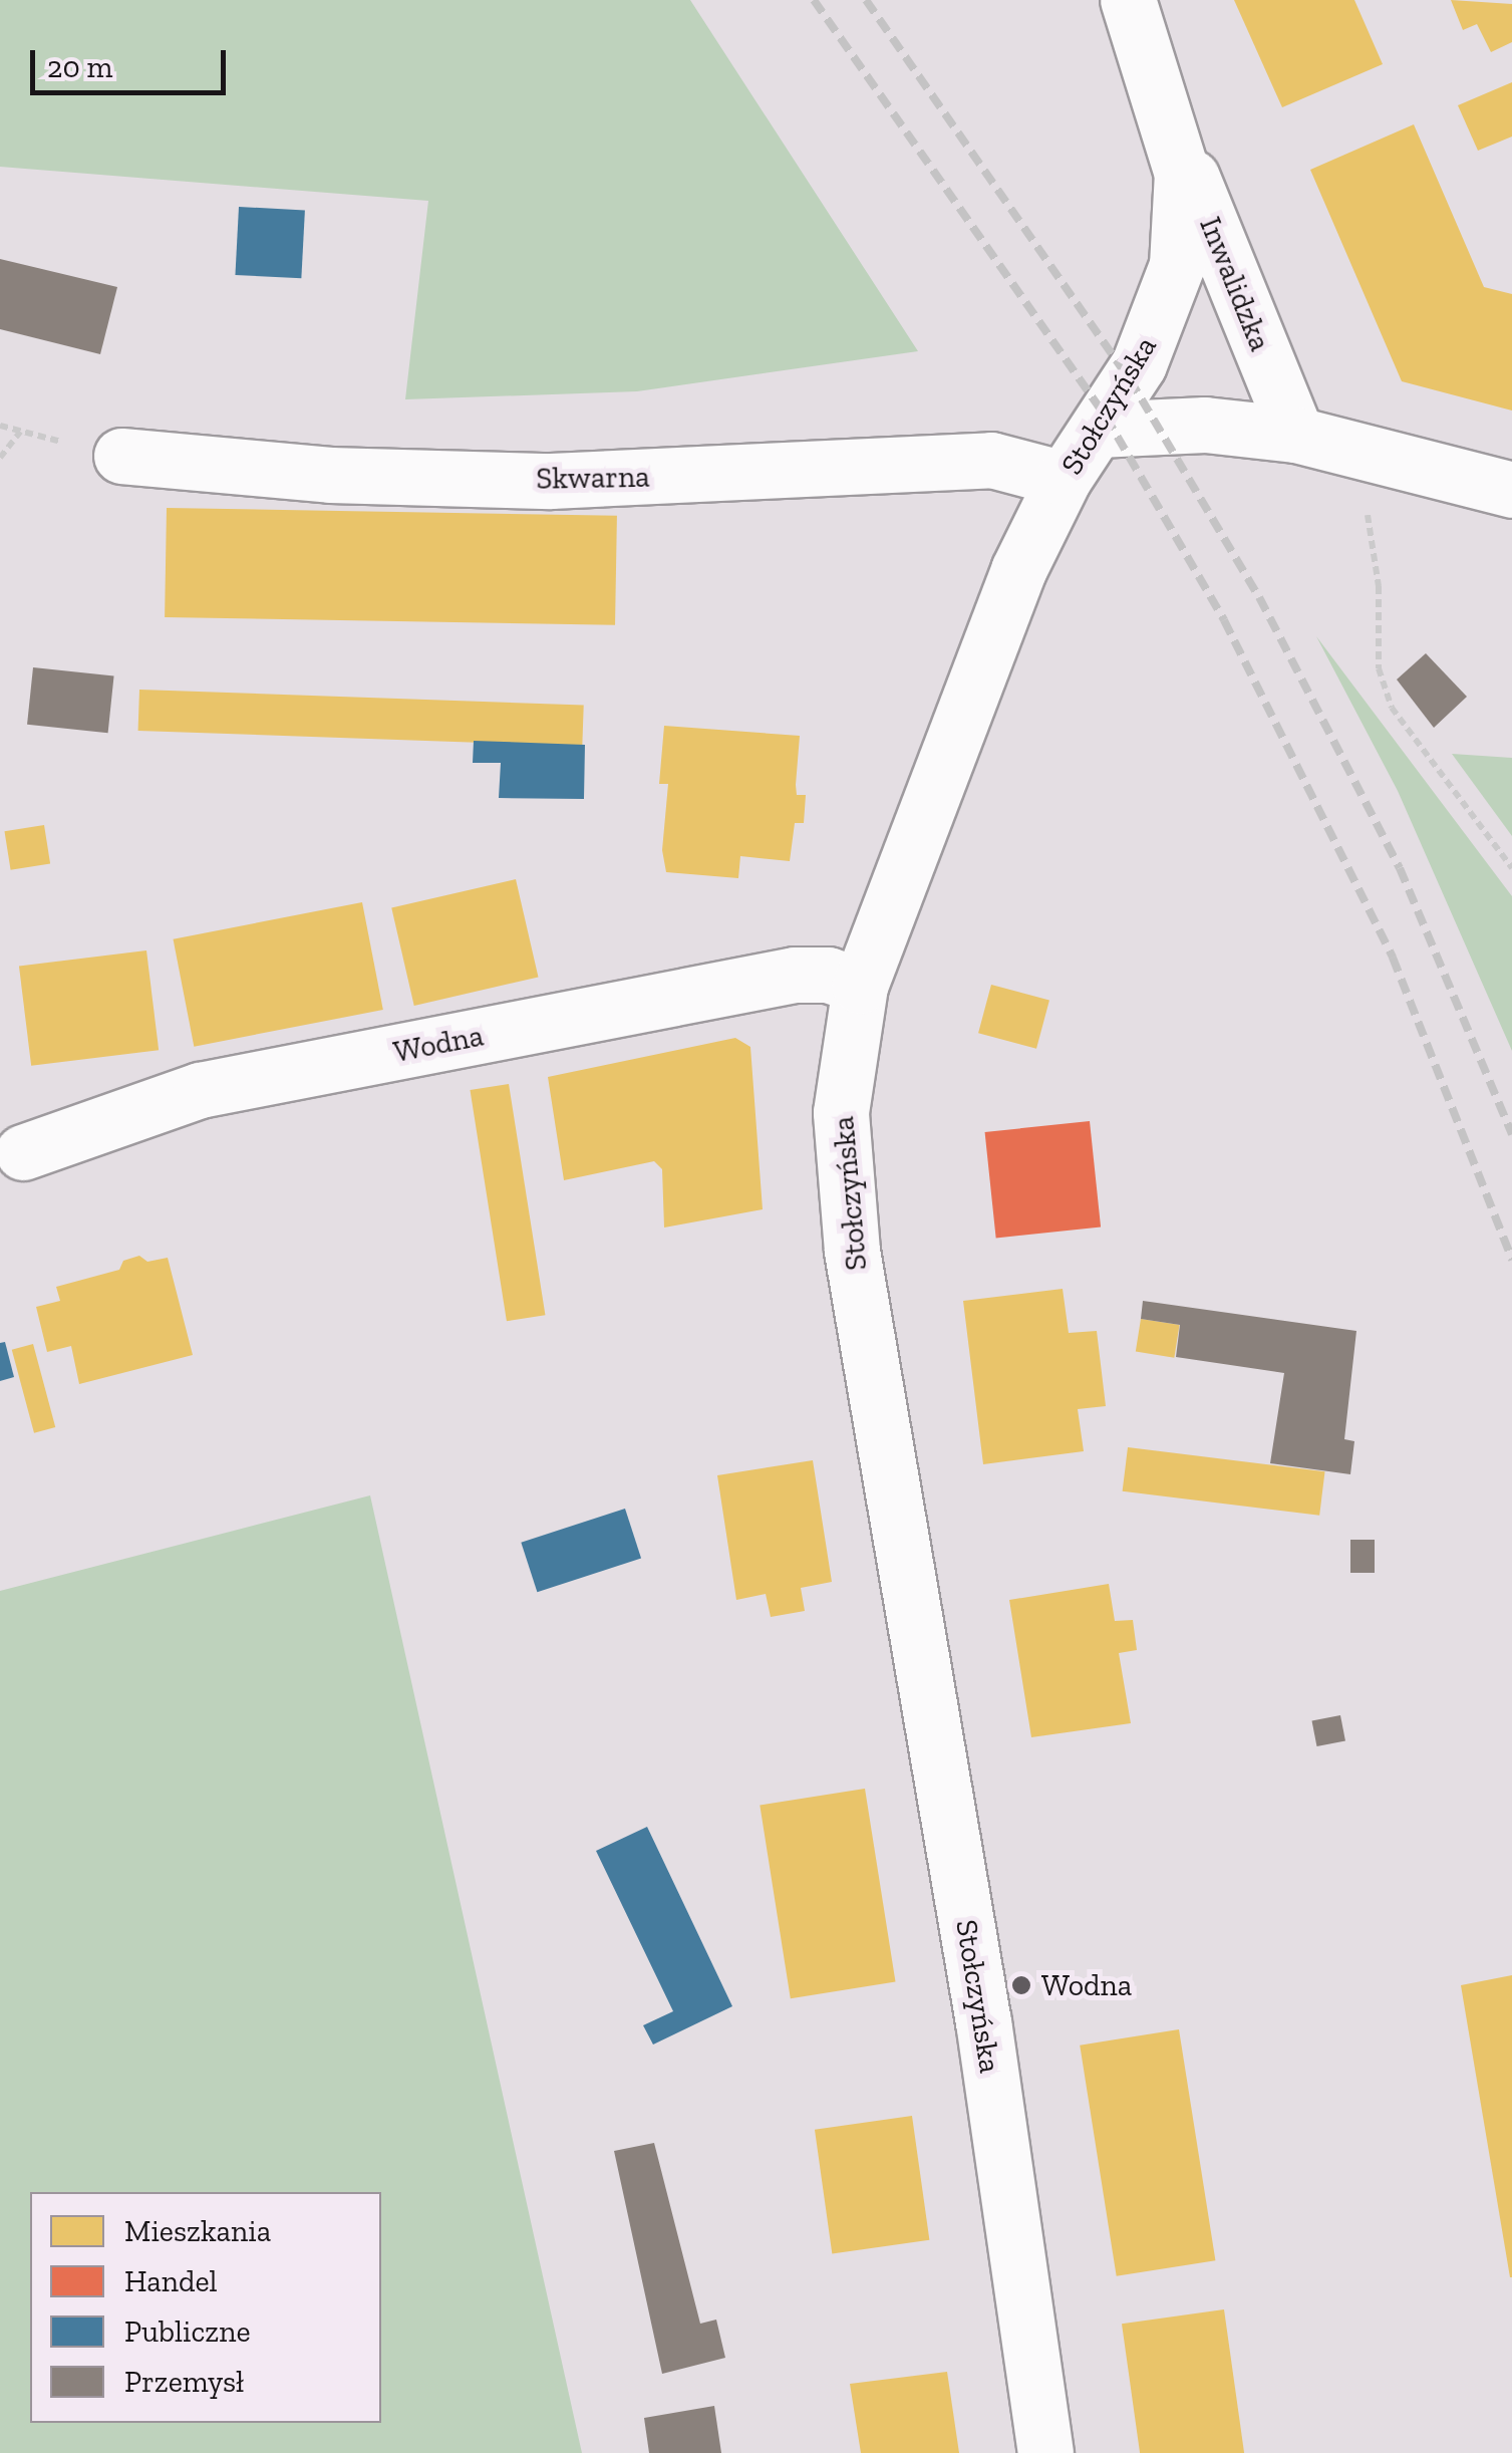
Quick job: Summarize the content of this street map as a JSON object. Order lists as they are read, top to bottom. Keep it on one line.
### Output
{"streets":{"street":["Inwalidzka","Stołczyńska","Skwarna","Wodna"]},"crossings":[["Inwalidzka","Stołczyńska"],["Stołczyńska","Skwarna"],["Stołczyńska","Wodna"]],"places":["Wodna"],"legend":["Mieszkania","Handel","Publiczne","Przemysł"],"scale_bar":"20 m"}
